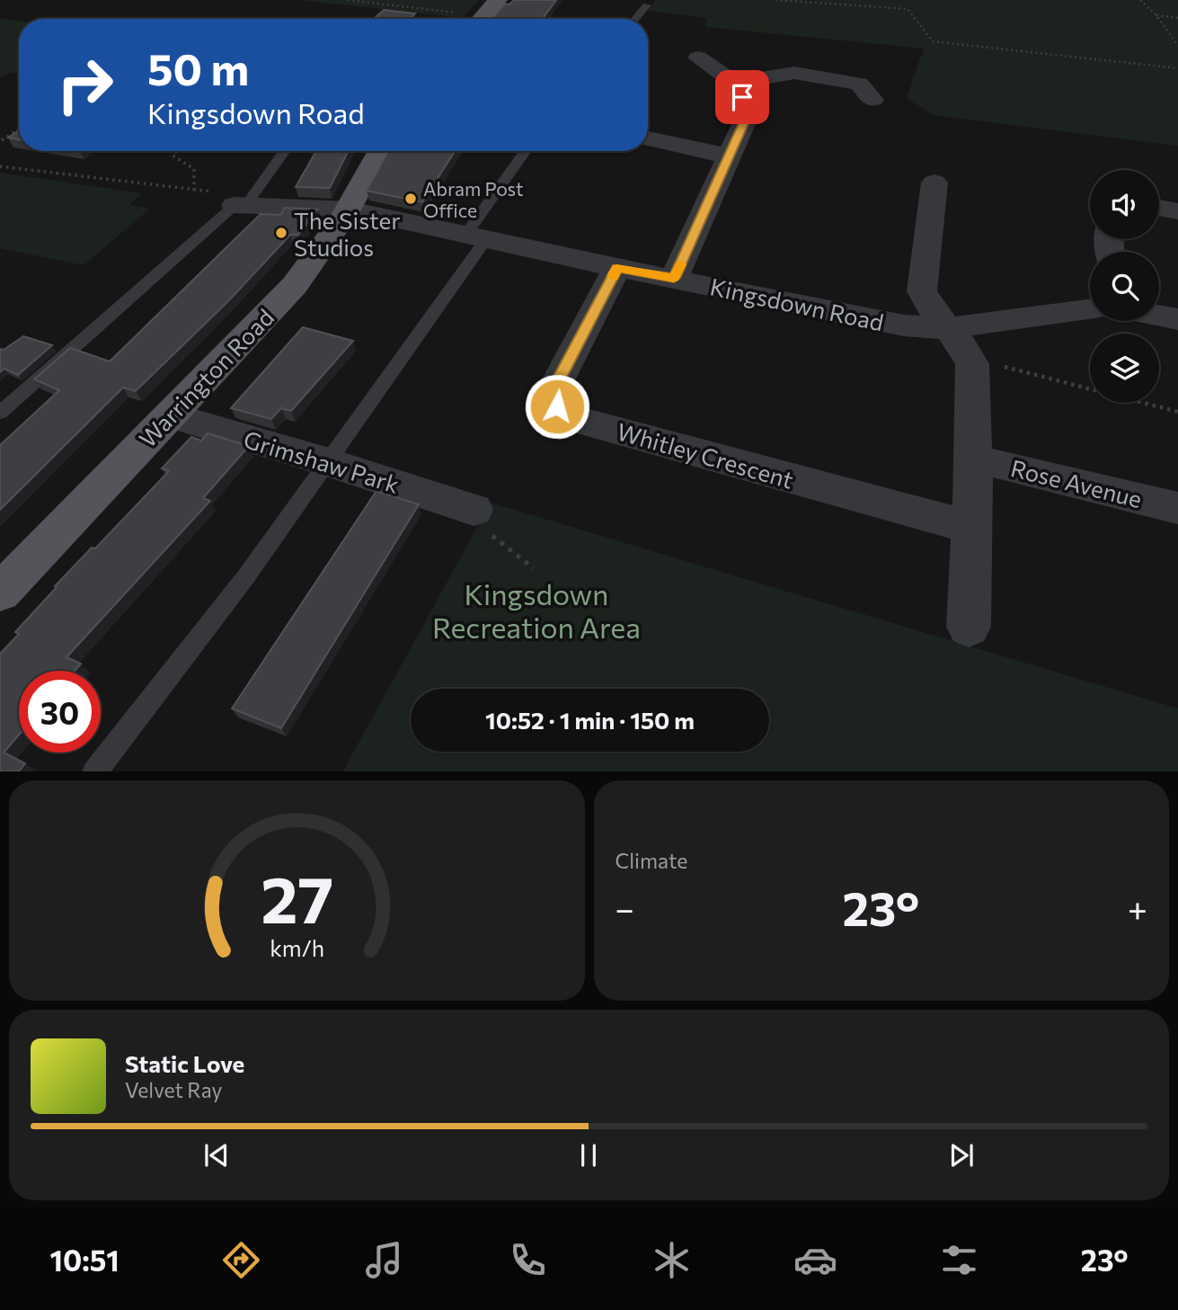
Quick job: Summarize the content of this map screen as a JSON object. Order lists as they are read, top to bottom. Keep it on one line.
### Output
{"streets":{"main road":["Warrington Road"],"street":["Kingsdown Road","Whitley Crescent","Grimshaw Park","Rose Avenue"]},"crossings":[["Kingsdown Road","Warrington Road"],["Kingsdown Road","Whitley Crescent"],["Warrington Road","Grimshaw Park"]],"parks":["Kingsdown Recreation Area"],"places":["Abram Post Office","The Sister Studios"],"page":{"turn":["50 m","Kingsdown Road"],"limit":"30","trip":"10:52 · 1 min · 150 m","tile":"Climate","heat":["−","23°","+"],"song":["Static Love","Velvet Ray"],"tabs":["10:51","23°"],"gauge":["27","km/h"]}}
